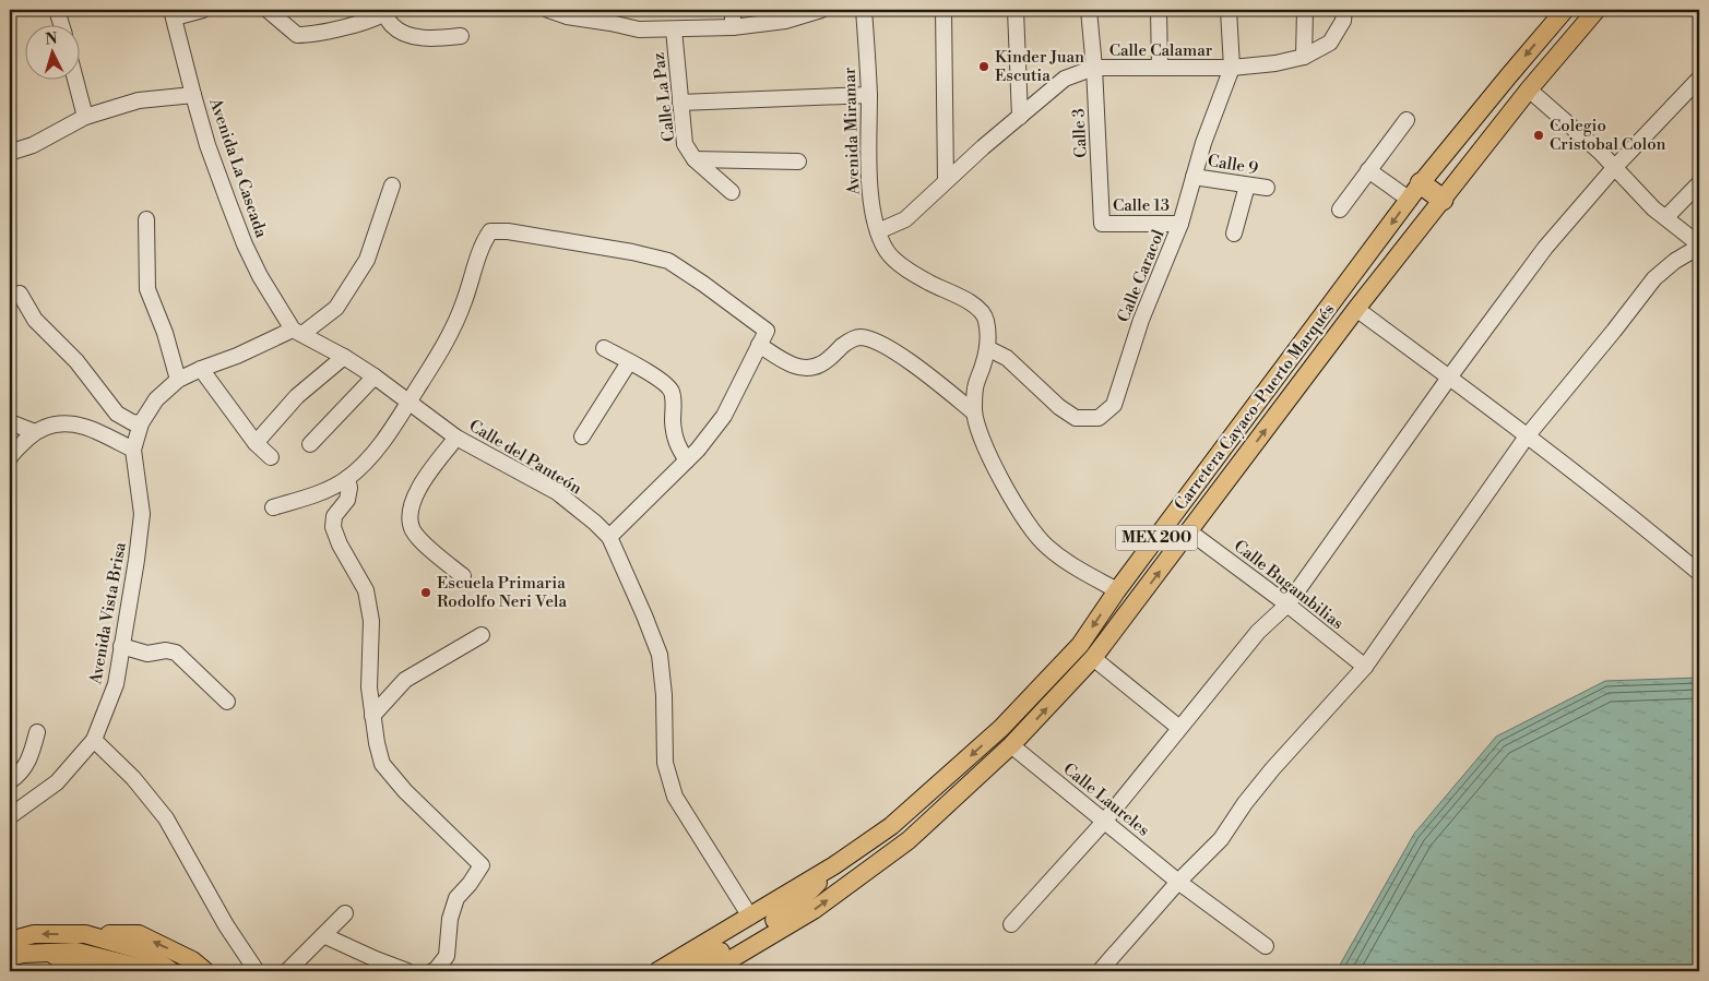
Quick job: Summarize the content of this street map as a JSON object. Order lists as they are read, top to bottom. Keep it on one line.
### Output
{"streets":{"main road":["Carretera Cayaco-Puerto Marqués","MEX 200"],"street":["Calle Calamar","Calle La Paz","Avenida Miramar","Calle 3","Calle 9","Avenida La Cascada","Calle 13","Calle Caracol","Calle del Panteón","Calle Bugambilias","Avenida Vista Brisa","Calle Laureles"]},"crossings":[["Calle Calamar","Avenida Miramar"],["Calle Calamar","Calle 3"],["Calle Calamar","Calle Caracol"],["Avenida Miramar","Calle Caracol"],["Avenida Miramar","Carretera Cayaco-Puerto Marqués"],["Calle 3","Calle 13"],["Calle 9","Calle Caracol"],["Avenida La Cascada","Calle del Panteón"],["Avenida La Cascada","Avenida Vista Brisa"],["Calle 13","Calle Caracol"],["Carretera Cayaco-Puerto Marqués","Calle del Panteón"],["Carretera Cayaco-Puerto Marqués","Calle Bugambilias"],["Carretera Cayaco-Puerto Marqués","Calle Laureles"],["Calle del Panteón","Avenida Vista Brisa"]],"places":["Kinder Juan Escutia","Colegio Cristobal Colon","Escuela Primaria Rodolfo Neri Vela"],"north":"top"}
